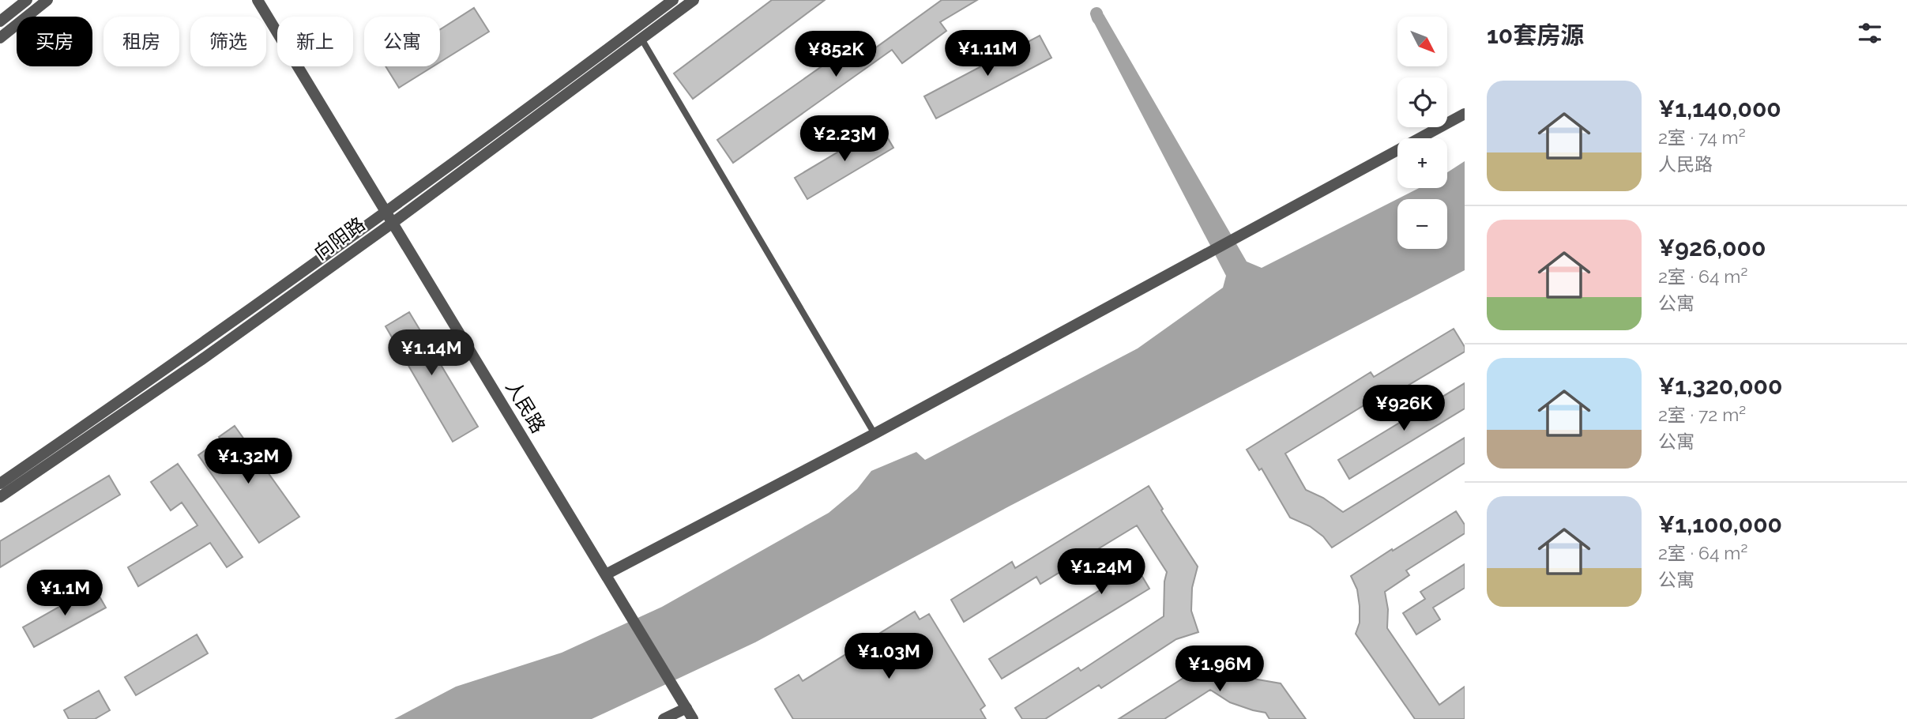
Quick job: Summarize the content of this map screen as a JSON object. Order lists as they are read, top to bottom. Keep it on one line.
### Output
{"streets":{"street":["向阳路","人民路"]},"crossings":[["向阳路","人民路"]],"north":"bottom right","page":{"heading":"10套房源","map_buttons":["+","−"],"chip":["买房","租房","筛选","新上","公寓"],"price":["¥1.11M","¥852K","¥2.23M","¥1.14M","¥926K","¥1.32M","¥1.24M","¥1.1M","¥1.03M","¥1.96M"],"list":[{"name":"¥1,140,000","note":"2室 · 74 m² · 人民路"},{"name":"¥926,000","note":"2室 · 64 m² · 公寓"},{"name":"¥1,320,000","note":"2室 · 72 m² · 公寓"},{"name":"¥1,100,000","note":"2室 · 64 m² · 公寓"}]}}
